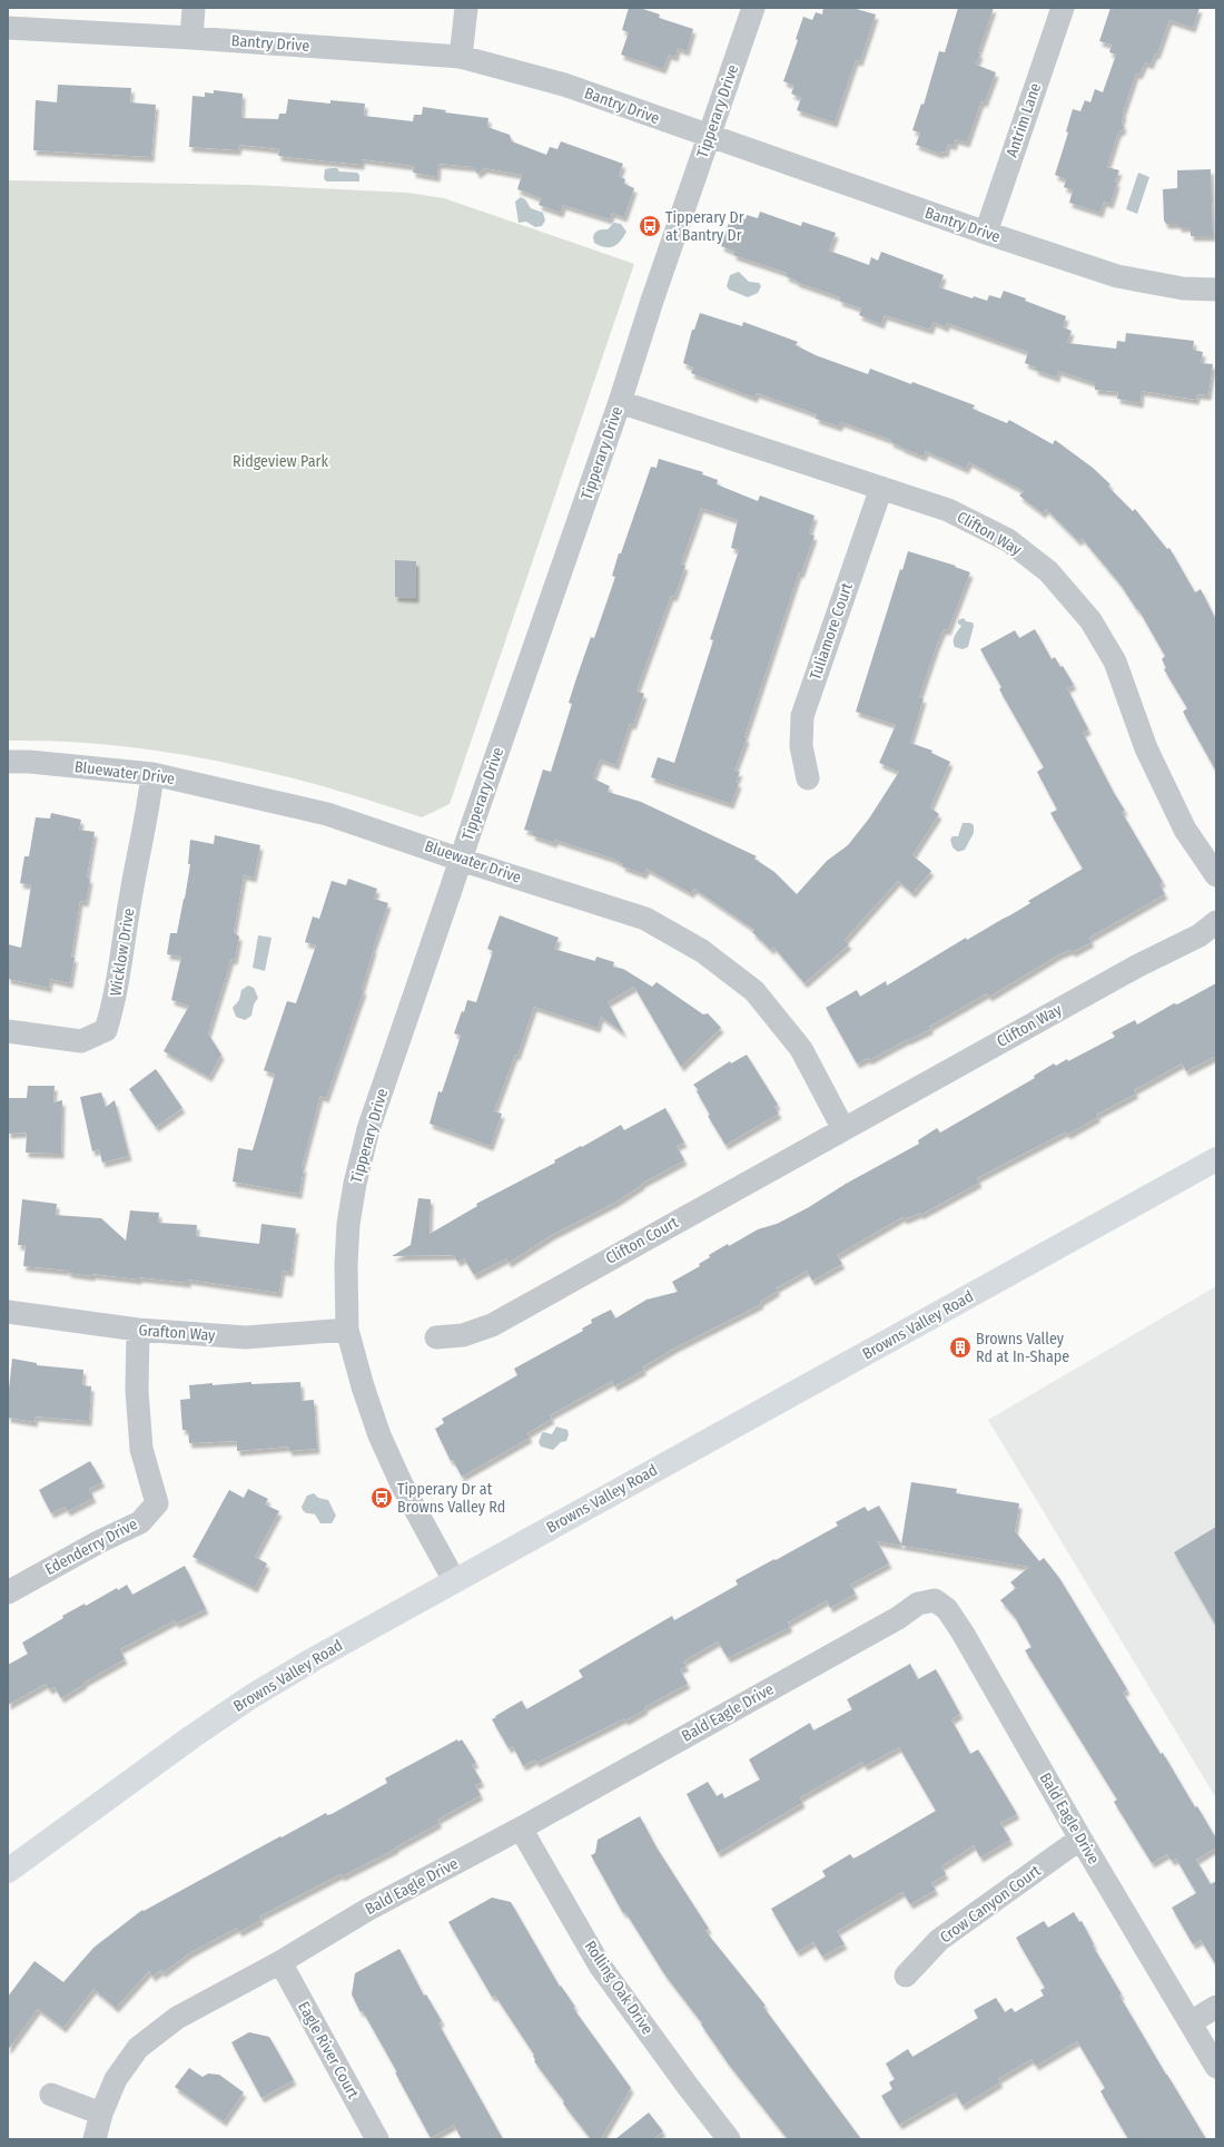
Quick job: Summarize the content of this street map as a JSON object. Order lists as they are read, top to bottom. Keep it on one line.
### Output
{"streets":{"main road":["Browns Valley Road"],"street":["Bantry Drive","Tipperary Drive","Antrim Lane","Clifton Way","Tuliamore Court","Bluewater Drive","Wicklow Drive","Clifton Court","Grafton Way","Edenderry Drive","Bald Eagle Drive","Crow Canyon Court","Rolling Oak Drive","Eagle River Court"]},"crossings":[["Bantry Drive","Tipperary Drive"],["Bantry Drive","Antrim Lane"],["Tipperary Drive","Clifton Way"],["Tipperary Drive","Bluewater Drive"],["Tipperary Drive","Browns Valley Road"],["Tipperary Drive","Grafton Way"],["Clifton Way","Tuliamore Court"],["Clifton Way","Bluewater Drive"],["Clifton Way","Clifton Court"],["Bluewater Drive","Wicklow Drive"],["Bluewater Drive","Clifton Court"],["Grafton Way","Edenderry Drive"],["Bald Eagle Drive","Crow Canyon Court"],["Bald Eagle Drive","Rolling Oak Drive"],["Bald Eagle Drive","Eagle River Court"]],"parks":["Ridgeview Park"],"places":{"bus stop":["Tipperary Dr at Bantry Dr","Tipperary Dr at Browns Valley Rd"],"building":["Browns Valley Rd at In-Shape"]}}
